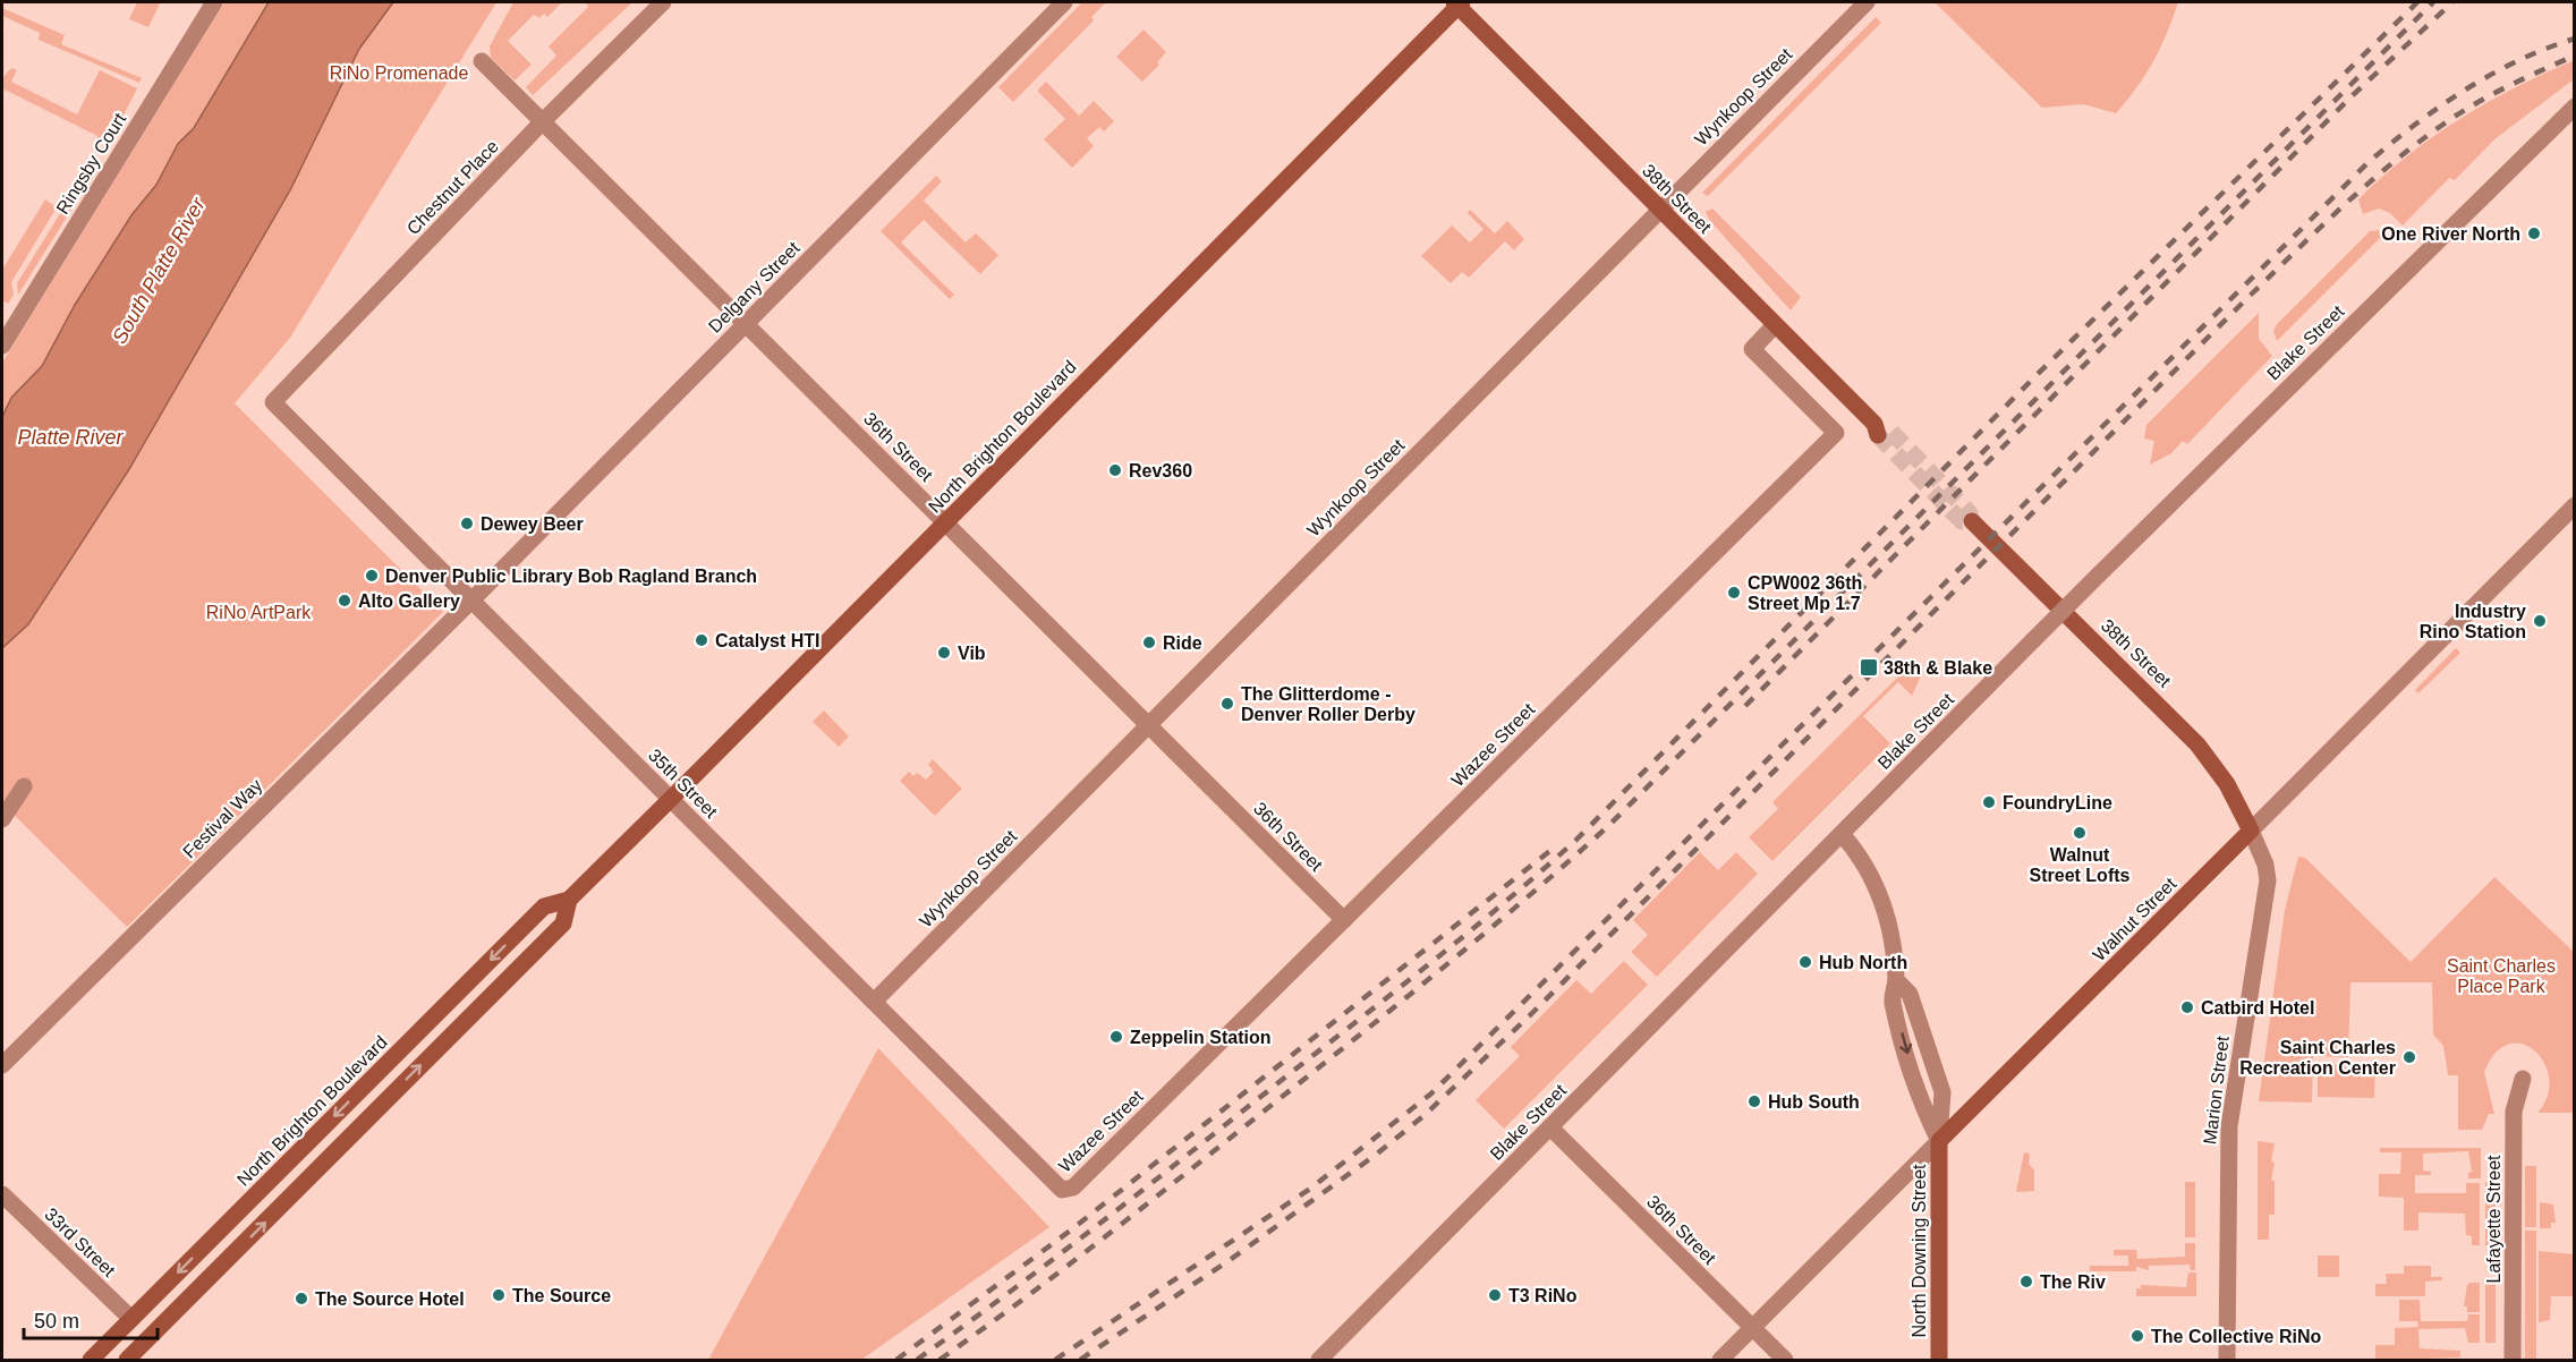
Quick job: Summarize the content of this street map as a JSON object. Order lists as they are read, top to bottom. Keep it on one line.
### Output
{"streets":{"main road":["38th Street","North Brighton Boulevard","Walnut Street","North Downing Street"],"street":["Wynkoop Street","Ringsby Court","Chestnut Place","Delgany Street","Blake Street","36th Street","Wazee Street","35th Street","Festival Way","Marion Street","Lafayette Street","33rd Street"]},"crossings":[["Wynkoop Street","38th Street"],["Wynkoop Street","36th Street"],["Wynkoop Street","35th Street"],["Chestnut Place","36th Street"],["Chestnut Place","35th Street"],["38th Street","North Brighton Boulevard"],["38th Street","Wazee Street"],["38th Street","Walnut Street"],["38th Street","Marion Street"],["Delgany Street","36th Street"],["Delgany Street","35th Street"],["Delgany Street","Festival Way"],["Blake Street","36th Street"],["Blake Street","North Downing Street"],["North Brighton Boulevard","36th Street"],["North Brighton Boulevard","35th Street"],["North Brighton Boulevard","33rd Street"],["36th Street","Wazee Street"],["36th Street","Walnut Street"],["Wazee Street","35th Street"],["35th Street","Festival Way"],["Walnut Street","Marion Street"],["Walnut Street","North Downing Street"]],"water":["South Platte River","Platte River"],"parks":["RiNo Promenade","RiNo ArtPark","Saint Charles Place Park"],"places":{"other":["One River North","Rev360","Dewey Beer","Denver Public Library Bob Ragland Branch","CPW002 36th Street Mp 1.7","Alto Gallery","Industry Rino Station","Catalyst HTI","Ride","Vib","The Glitterdome - Denver Roller Derby","FoundryLine","Walnut Street Lofts","Hub North","Catbird Hotel","Zeppelin Station","Saint Charles Recreation Center","Hub South","The Riv","The Source","T3 RiNo","The Source Hotel","The Collective RiNo"],"transit":["38th & Blake"]},"scale_bar":"50 m"}
